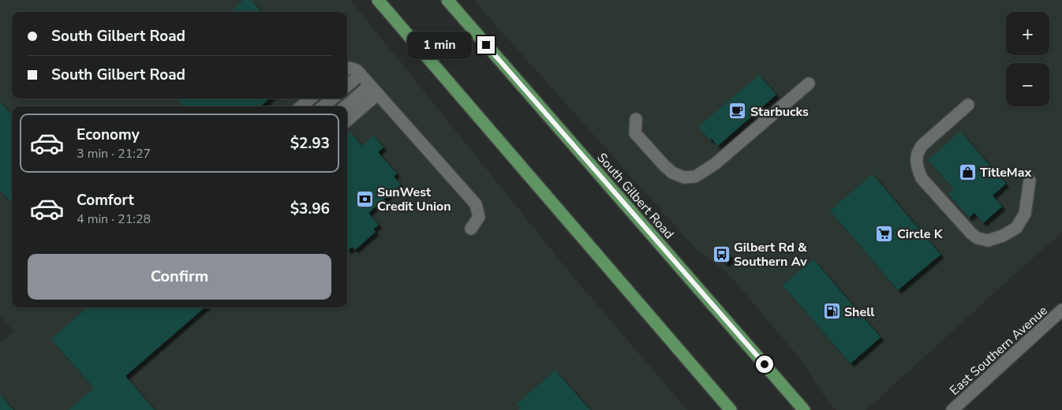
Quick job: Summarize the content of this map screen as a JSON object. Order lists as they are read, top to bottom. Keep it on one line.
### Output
{"streets":{"main road":["South Gilbert Road","East Southern Avenue"]},"places":{"cafe":["Starbucks"],"shop":["TitleMax"],"bank":["SunWest Credit Union"],"supermarket":["Circle K"],"bus stop":["Gilbert Rd & Southern Av"],"fuel station":["Shell"]},"page":{"map_buttons":["+","−"],"banner":["South Gilbert Road","South Gilbert Road"],"bubble":"1 min","list":[{"name":"Economy","note":"3 min · 21:27","value":"$2.93"},{"name":"Comfort","note":"4 min · 21:28","value":"$3.96"}],"buttons":"Confirm"}}
